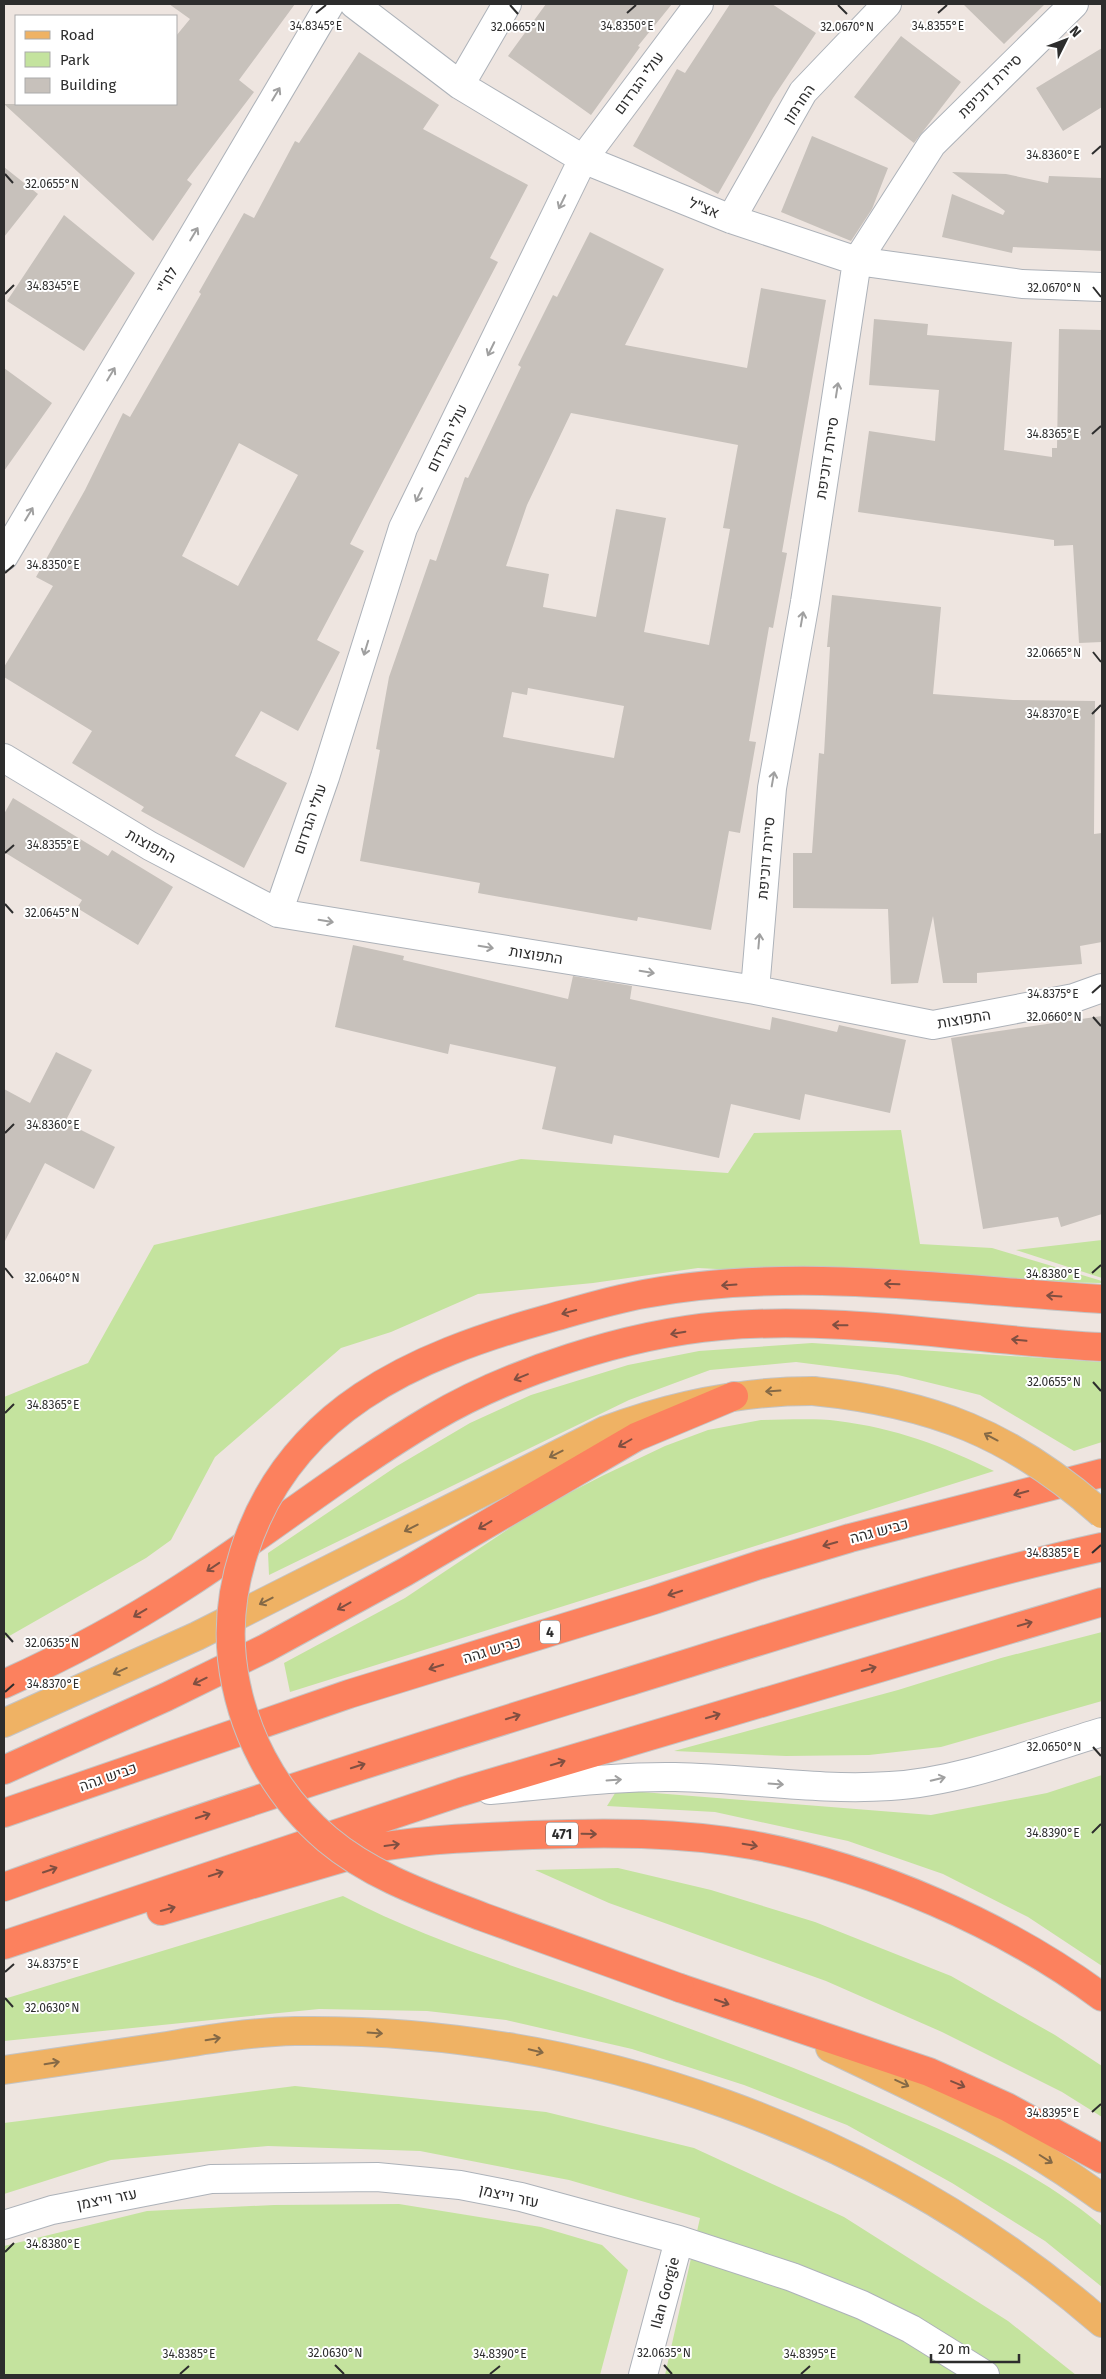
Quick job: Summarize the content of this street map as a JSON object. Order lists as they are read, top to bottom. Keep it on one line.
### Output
{"streets":{"highway":["כביש גהה","4","471"],"street":["עולי הגרדום","סיירת דוכיפת","החרמון","אצ\"ל","לח\"י","התפוצות","עזר וייצמן","Ilan Gorgie"]},"crossings":[["עולי הגרדום","אצ\"ל"],["עולי הגרדום","התפוצות"],["סיירת דוכיפת","אצ\"ל"],["סיירת דוכיפת","התפוצות"],["החרמון","אצ\"ל"],["עזר וייצמן","Ilan Gorgie"]],"one_way":["עולי הגרדום","סיירת דוכיפת","לח\"י","התפוצות"],"legend":["Road","Park","Building"],"scale_bar":"20 m","north":"top right","coordinates":["34.8345°E","34.8355°E","34.8350°E","32.0665°N","32.0670°N","34.8360°E","32.0655°N","34.8365°E","34.8370°E","32.0645°N","34.8375°E","32.0660°N","34.8380°E","32.0640°N","34.8385°E","32.0635°N","32.0650°N","34.8390°E","32.0630°N","34.8395°E"]}
